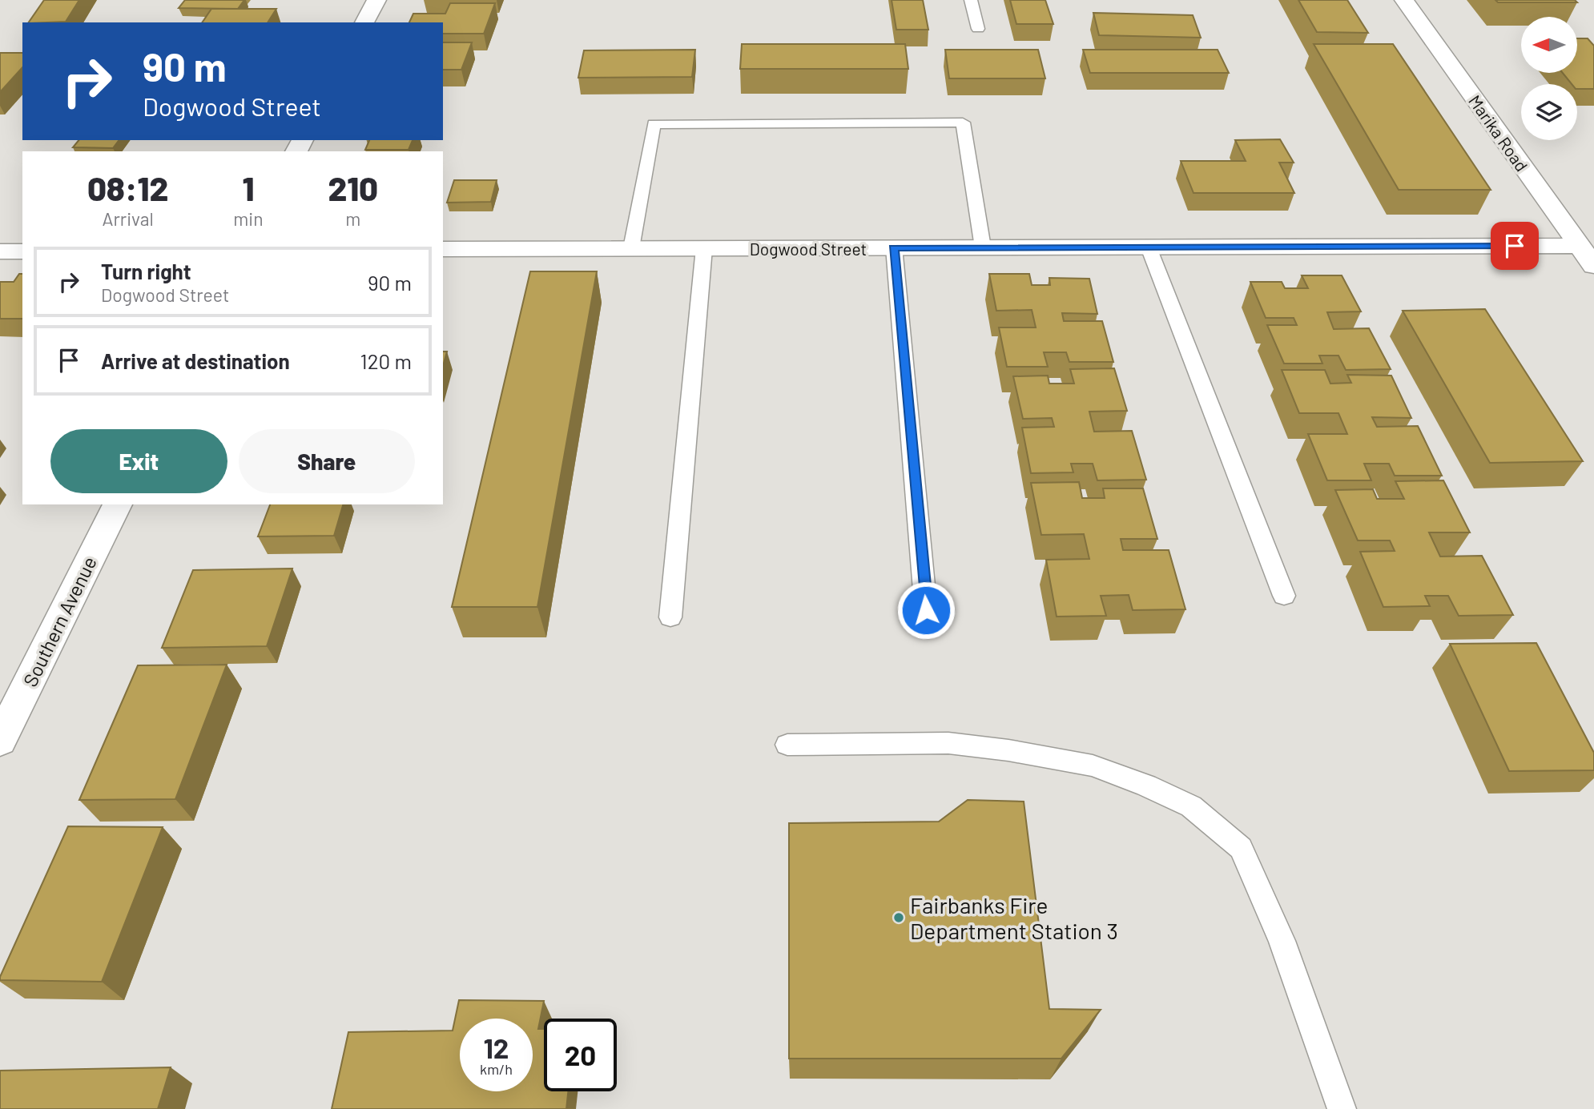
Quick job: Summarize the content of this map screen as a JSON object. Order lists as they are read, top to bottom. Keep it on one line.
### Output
{"streets":{"street":["Marika Road","Dogwood Street","Southern Avenue"]},"crossings":[["Marika Road","Dogwood Street"]],"places":["Fairbanks Fire Department Station 3"],"north":"left","page":{"turn":["90 m","Dogwood Street"],"eta":["08:12","Arrival","1","min","210","m"],"list":[{"name":"Turn right","note":"Dogwood Street","value":"90 m"},{"name":"Arrive at destination","value":"120 m"}],"buttons":["Exit","Share"],"speed":"12 km/h","limit":"20"}}
